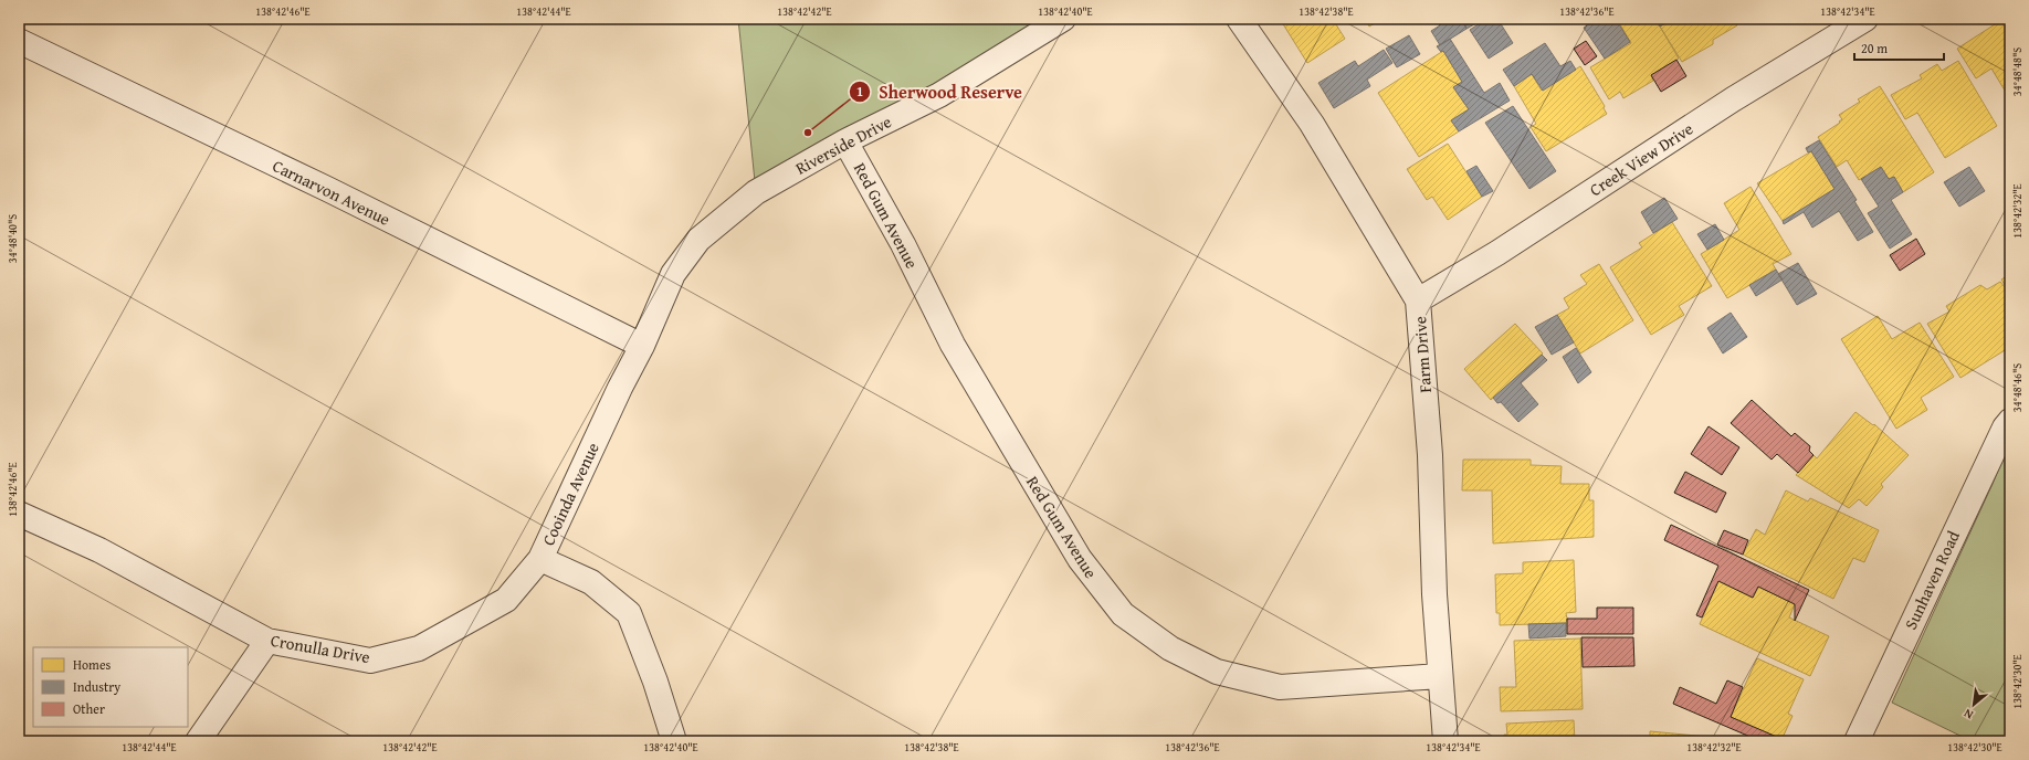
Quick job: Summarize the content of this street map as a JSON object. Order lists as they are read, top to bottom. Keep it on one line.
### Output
{"streets":{"street":["Riverside Drive","Creek View Drive","Carnarvon Avenue","Red Gum Avenue","Farm Drive","Cooinda Avenue","Sunhaven Road","Cronulla Drive"]},"crossings":[["Riverside Drive","Red Gum Avenue"],["Riverside Drive","Cooinda Avenue"],["Creek View Drive","Farm Drive"],["Carnarvon Avenue","Cooinda Avenue"],["Red Gum Avenue","Farm Drive"],["Cooinda Avenue","Cronulla Drive"]],"places":["Sherwood Reserve"],"legend":["Homes","Industry","Other"],"scale_bar":"20 m","north":"bottom left","coordinates":["138°42'46\"E","138°42'44\"E","138°42'42\"E","138°42'40\"E","138°42'38\"E","138°42'36\"E","138°42'34\"E","34°48'48\"S","138°42'32\"E","34°48'40\"S","34°48'46\"S","138°42'30\"E"]}
